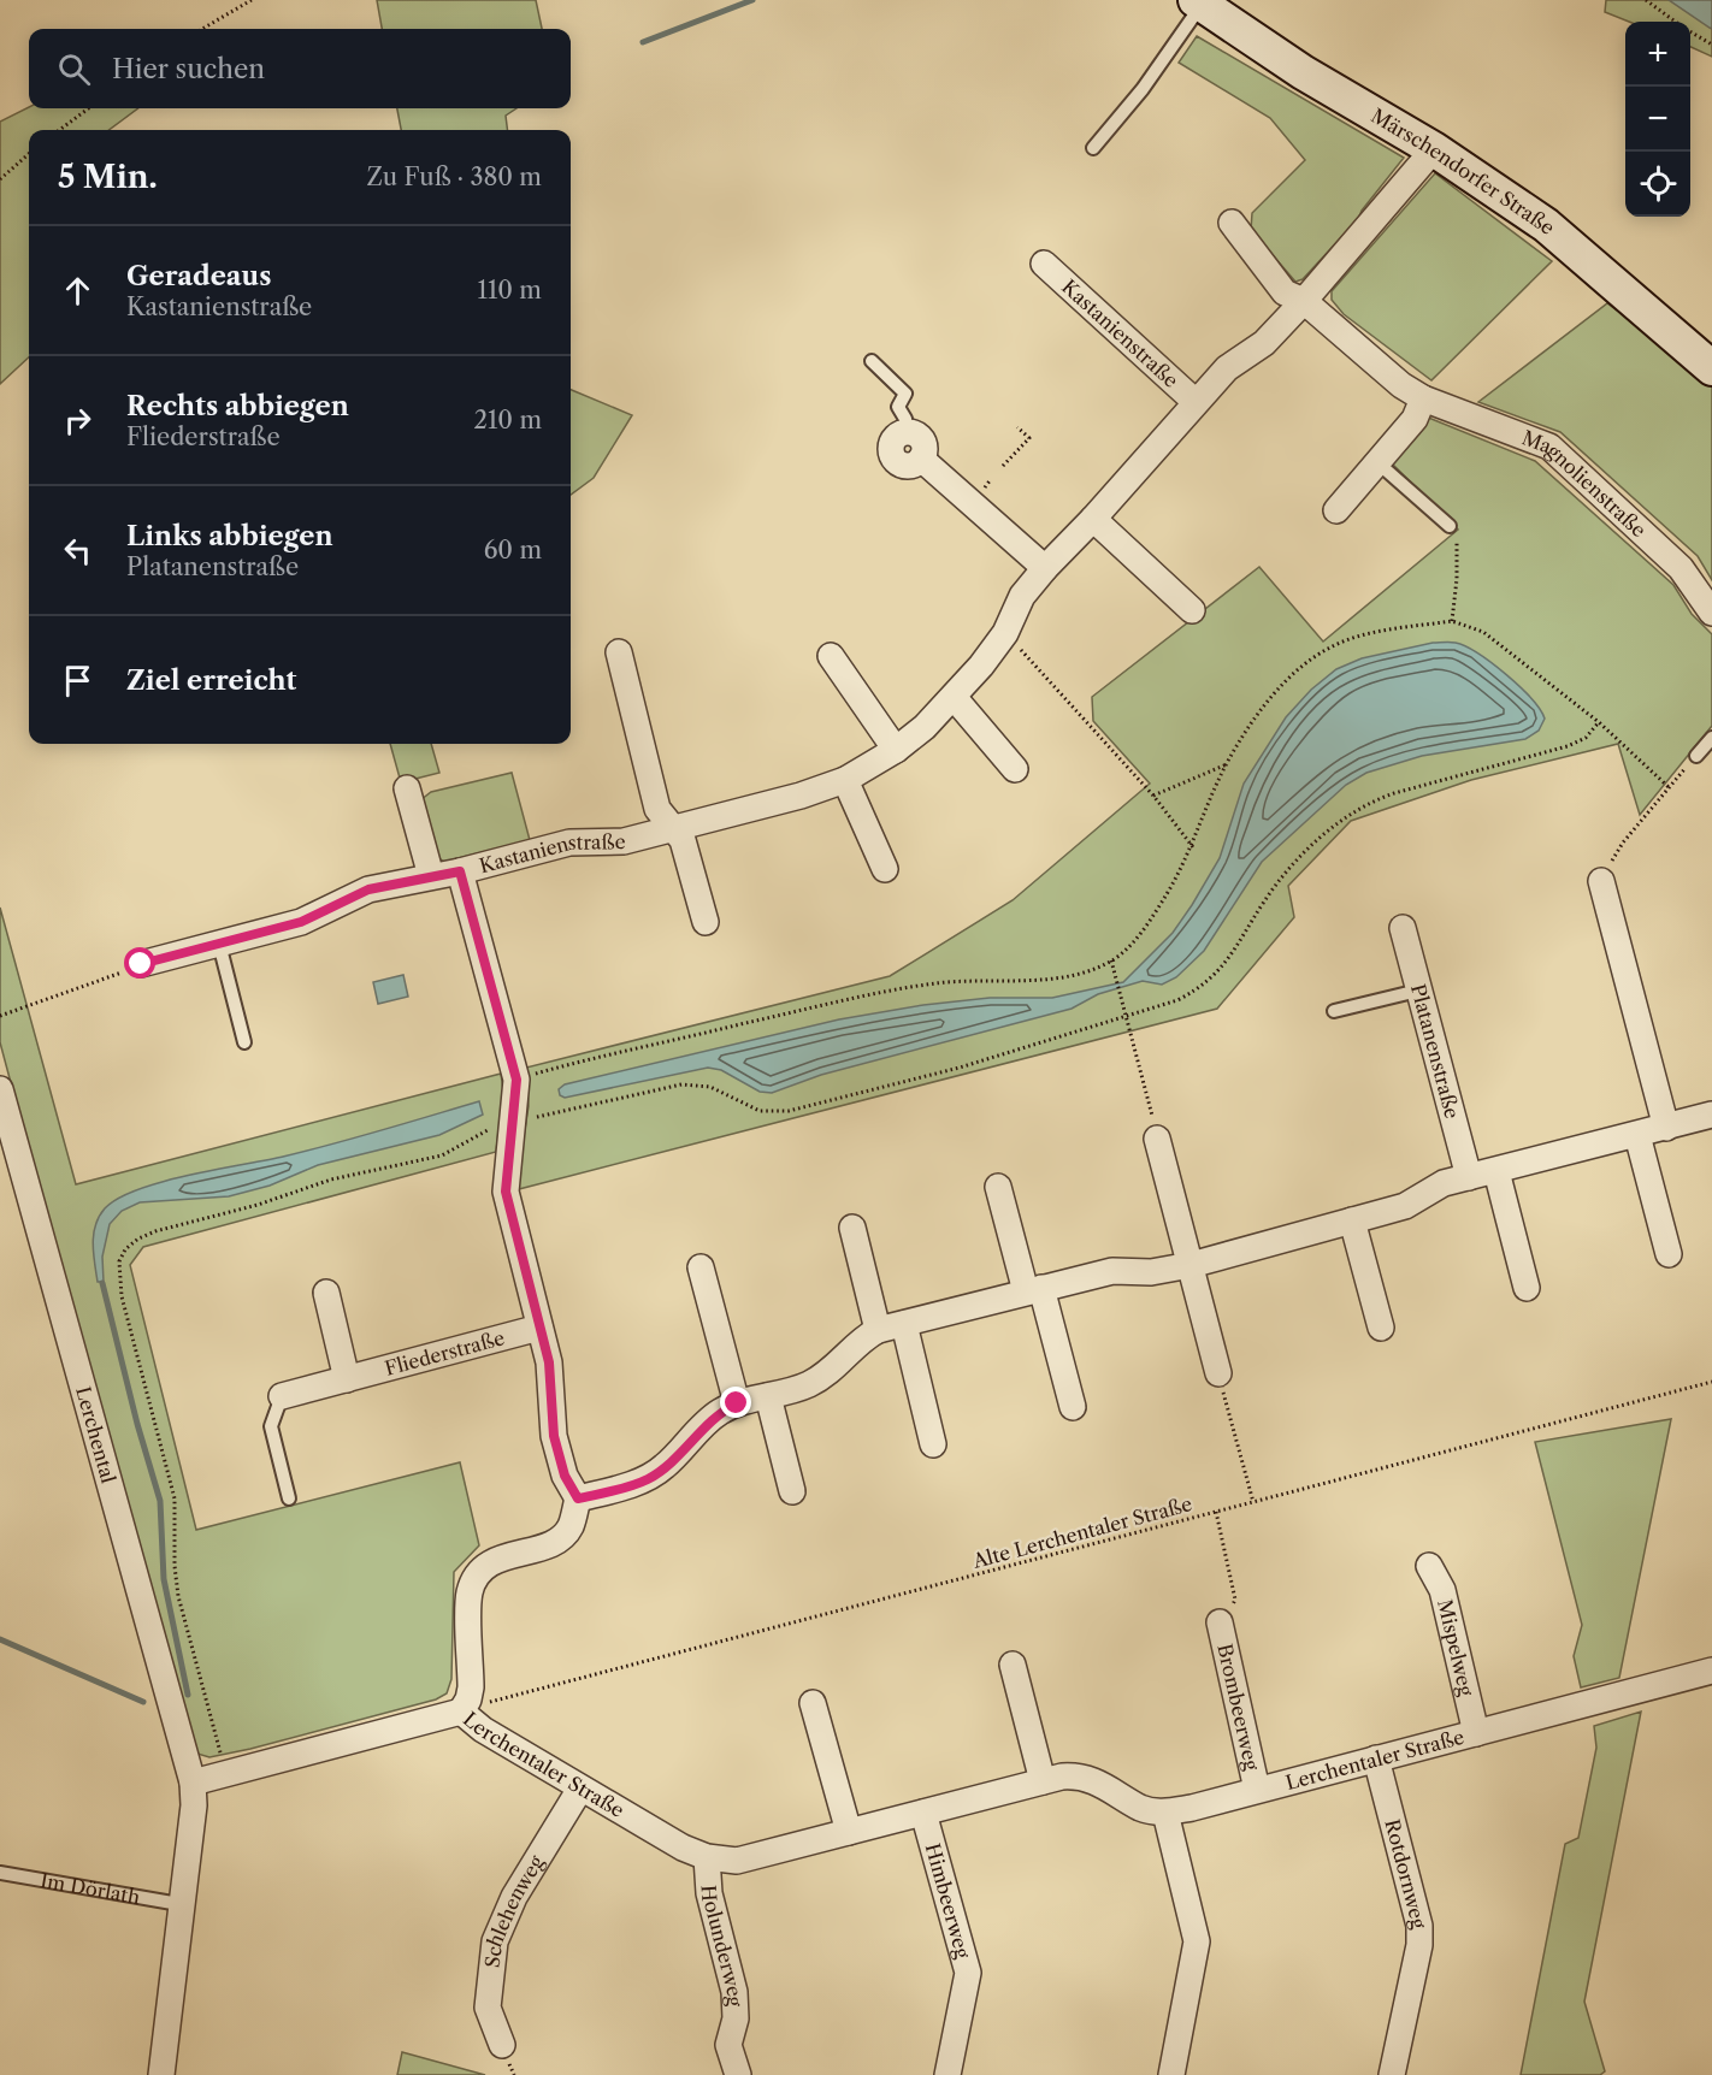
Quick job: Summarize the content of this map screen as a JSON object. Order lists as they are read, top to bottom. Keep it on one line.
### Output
{"streets":{"street":["Märschendorfer Straße","Kastanienstraße","Magnolienstraße","Platanenstraße","Fliederstraße","Lerchental","Mispelweg","Brombeerweg","Lerchentaler Straße","Rotdornweg","Himbeerweg","Schlehenweg","Holunderweg"],"lane":["Im Dörlath"],"path":["Alte Lerchentaler Straße"]},"crossings":[["Märschendorfer Straße","Kastanienstraße"],["Kastanienstraße","Magnolienstraße"],["Lerchental","Lerchentaler Straße"],["Alte Lerchentaler Straße","Lerchentaler Straße"],["Mispelweg","Lerchentaler Straße"],["Brombeerweg","Lerchentaler Straße"],["Lerchentaler Straße","Rotdornweg"],["Lerchentaler Straße","Himbeerweg"],["Lerchentaler Straße","Schlehenweg"],["Lerchentaler Straße","Holunderweg"]],"page":{"map_buttons":["+","−"],"search":"Hier suchen","heading":["5 Min.","Zu Fuß · 380 m"],"list":[["Geradeaus","Kastanienstraße","110 m"],["Rechts abbiegen","Fliederstraße","210 m"],["Links abbiegen","Platanenstraße","60 m"],"Ziel erreicht"]}}
